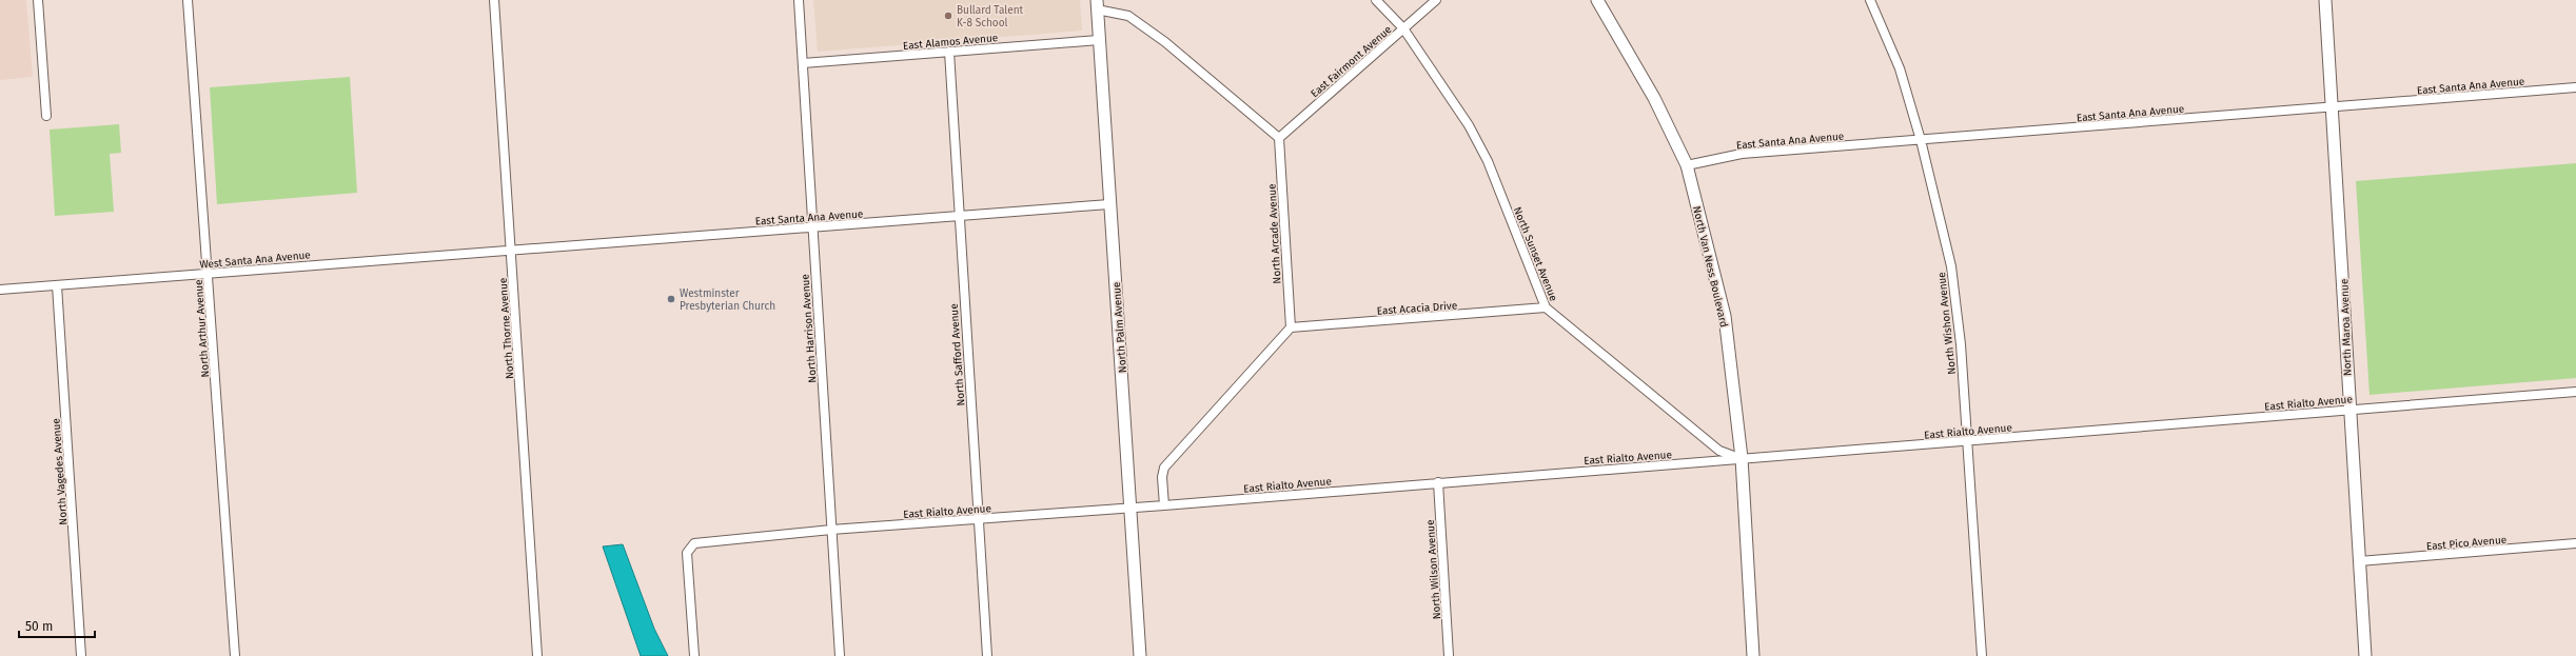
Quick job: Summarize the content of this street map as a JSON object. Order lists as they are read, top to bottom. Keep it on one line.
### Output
{"streets":{"main road":["North Van Ness Boulevard","North Palm Avenue","North Maroa Avenue"],"street":["East Alamos Avenue","East Fairmont Avenue","East Santa Ana Avenue","North Arcade Avenue","North Sunset Avenue","West Santa Ana Avenue","East Acacia Drive","North Wishon Avenue","North Arthur Avenue","North Thorne Avenue","North Harrison Avenue","North Safford Avenue","East Rialto Avenue","North Vagedes Avenue","East Pico Avenue","North Wilson Avenue"]},"crossings":[["East Alamos Avenue","North Palm Avenue"],["East Alamos Avenue","North Harrison Avenue"],["East Alamos Avenue","North Safford Avenue"],["East Fairmont Avenue","North Arcade Avenue"],["East Fairmont Avenue","North Sunset Avenue"],["East Santa Ana Avenue","West Santa Ana Avenue"],["East Santa Ana Avenue","North Van Ness Boulevard"],["East Santa Ana Avenue","North Wishon Avenue"],["East Santa Ana Avenue","North Palm Avenue"],["East Santa Ana Avenue","North Maroa Avenue"],["East Santa Ana Avenue","North Thorne Avenue"],["East Santa Ana Avenue","North Harrison Avenue"],["East Santa Ana Avenue","North Safford Avenue"],["North Arcade Avenue","East Acacia Drive"],["North Sunset Avenue","North Van Ness Boulevard"],["North Sunset Avenue","East Acacia Drive"],["North Sunset Avenue","East Rialto Avenue"],["West Santa Ana Avenue","North Arthur Avenue"],["West Santa Ana Avenue","North Thorne Avenue"],["West Santa Ana Avenue","North Vagedes Avenue"],["North Van Ness Boulevard","East Rialto Avenue"],["North Wishon Avenue","East Rialto Avenue"],["North Palm Avenue","East Rialto Avenue"],["North Maroa Avenue","East Rialto Avenue"],["North Maroa Avenue","East Pico Avenue"],["North Harrison Avenue","East Rialto Avenue"],["North Safford Avenue","East Rialto Avenue"],["East Rialto Avenue","North Wilson Avenue"]],"places":["Bullard Talent K-8 School","Westminster Presbyterian Church"],"scale_bar":"50 m"}
